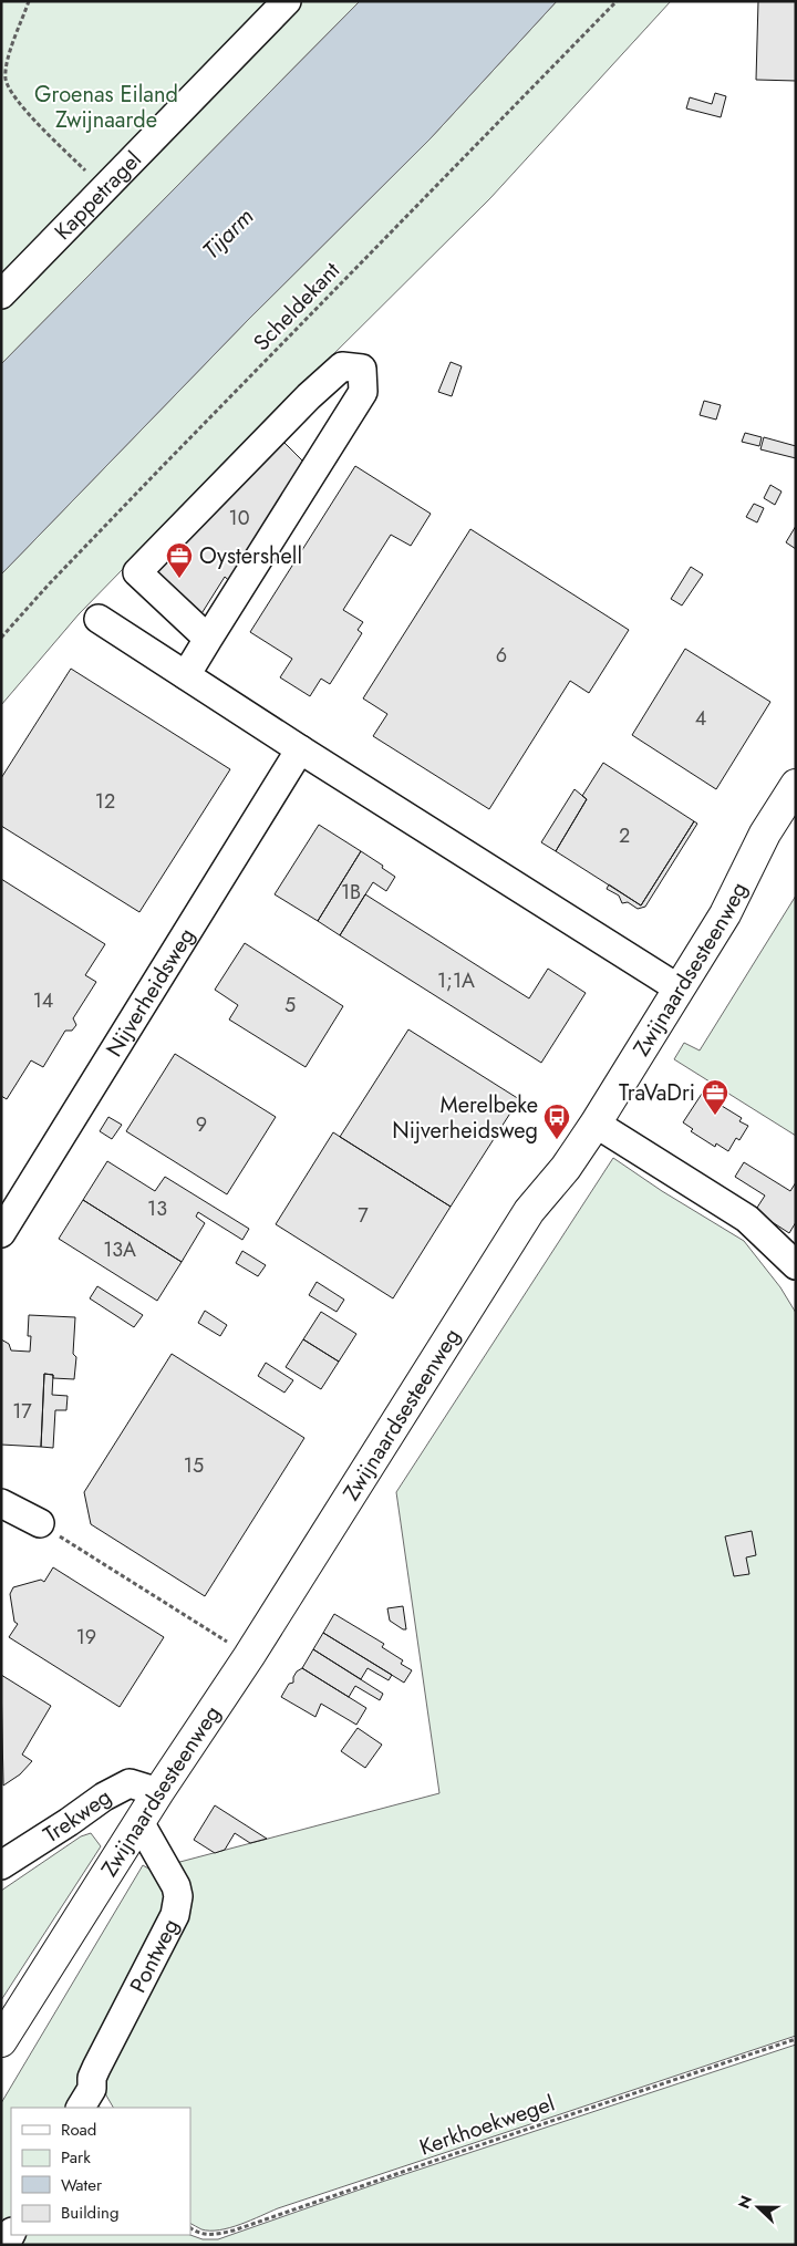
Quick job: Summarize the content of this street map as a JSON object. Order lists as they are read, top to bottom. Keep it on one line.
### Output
{"streets":{"main road":["Zwijnaardsesteenweg"],"street":["Kappetragel","Nijverheidsweg","Trekweg","Pontweg"],"path":["Scheldekant","Kerkhoekwegel"]},"crossings":[["Zwijnaardsesteenweg","Trekweg"],["Zwijnaardsesteenweg","Pontweg"]],"water":["Tijarm"],"parks":["Groenas Eiland Zwijnaarde"],"places":{"office":["Oystershell","TraVaDri"],"bus stop":["Merelbeke Nijverheidsweg"]},"house_numbers":["10","6","4","12","2","1B","1;1A","14","5","9","13","7","13A","17","15","19"],"legend":["Road","Park","Water","Building"],"north":"left"}
